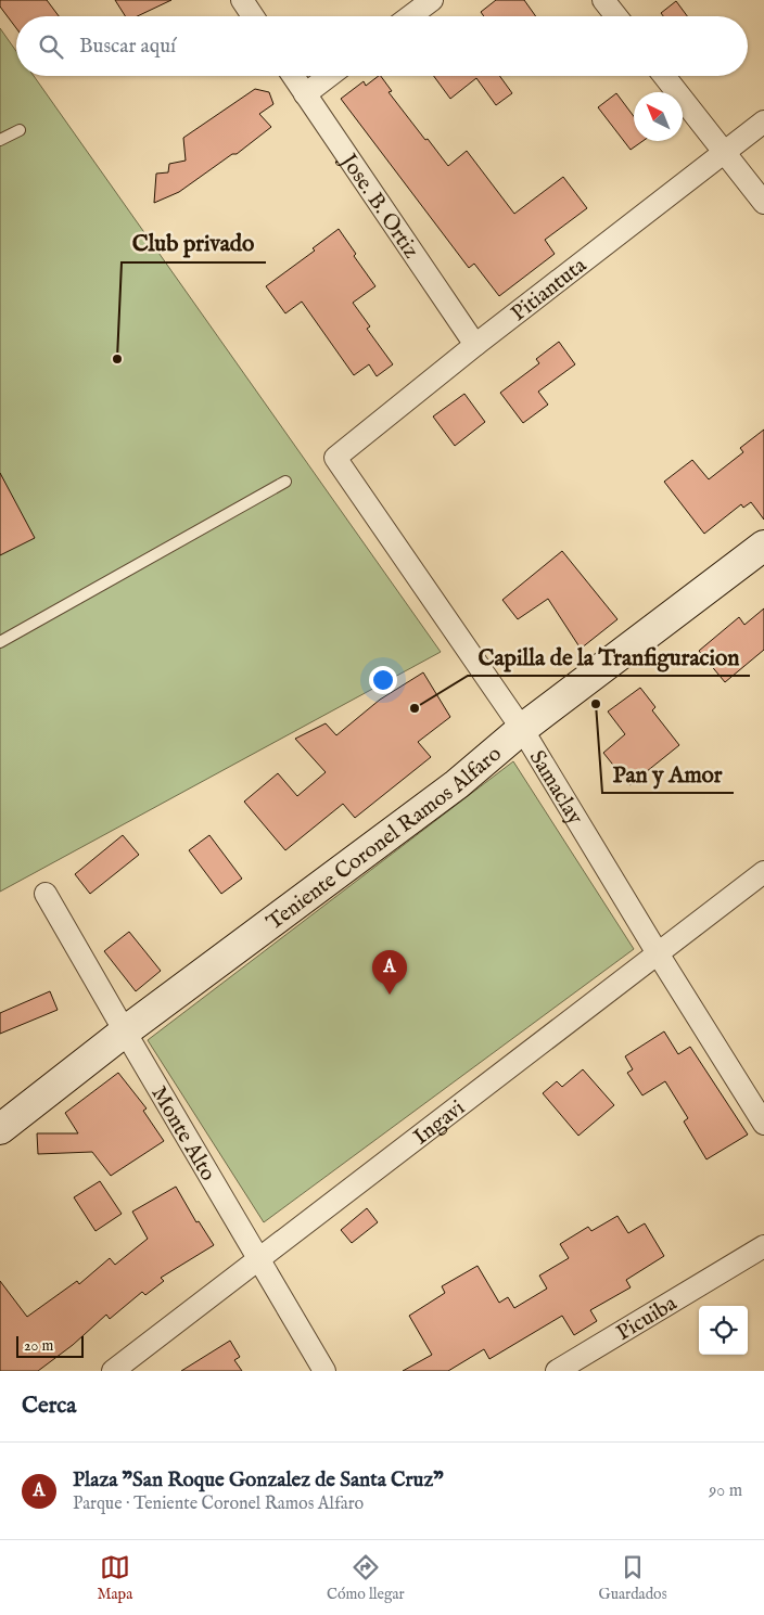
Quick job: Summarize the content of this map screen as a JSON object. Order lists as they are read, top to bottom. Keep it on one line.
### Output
{"streets":{"street":["Jose. B. Ortiz","Pitiantuta","Samaclay","Teniente Coronel Ramos Alfaro","Ingavi","Monte Alto","Picuiba"]},"crossings":[["Jose. B. Ortiz","Pitiantuta"],["Pitiantuta","Samaclay"],["Samaclay","Teniente Coronel Ramos Alfaro"],["Samaclay","Ingavi"],["Teniente Coronel Ramos Alfaro","Monte Alto"],["Ingavi","Monte Alto"]],"places":["Club privado","Pan y Amor","Capilla de la Tranfiguracion"],"scale_bar":"20 m","north":"top left","page":{"search":"Buscar aquí","pins":"A","scale":"20 m","heading":"Cerca","list":[{"mark":"A","name":"Plaza \"San Roque Gonzalez de Santa Cruz\"","note":"Parque · Teniente Coronel Ramos Alfaro","value":"90 m"}],"nav":["Mapa","Cómo llegar","Guardados"]}}
